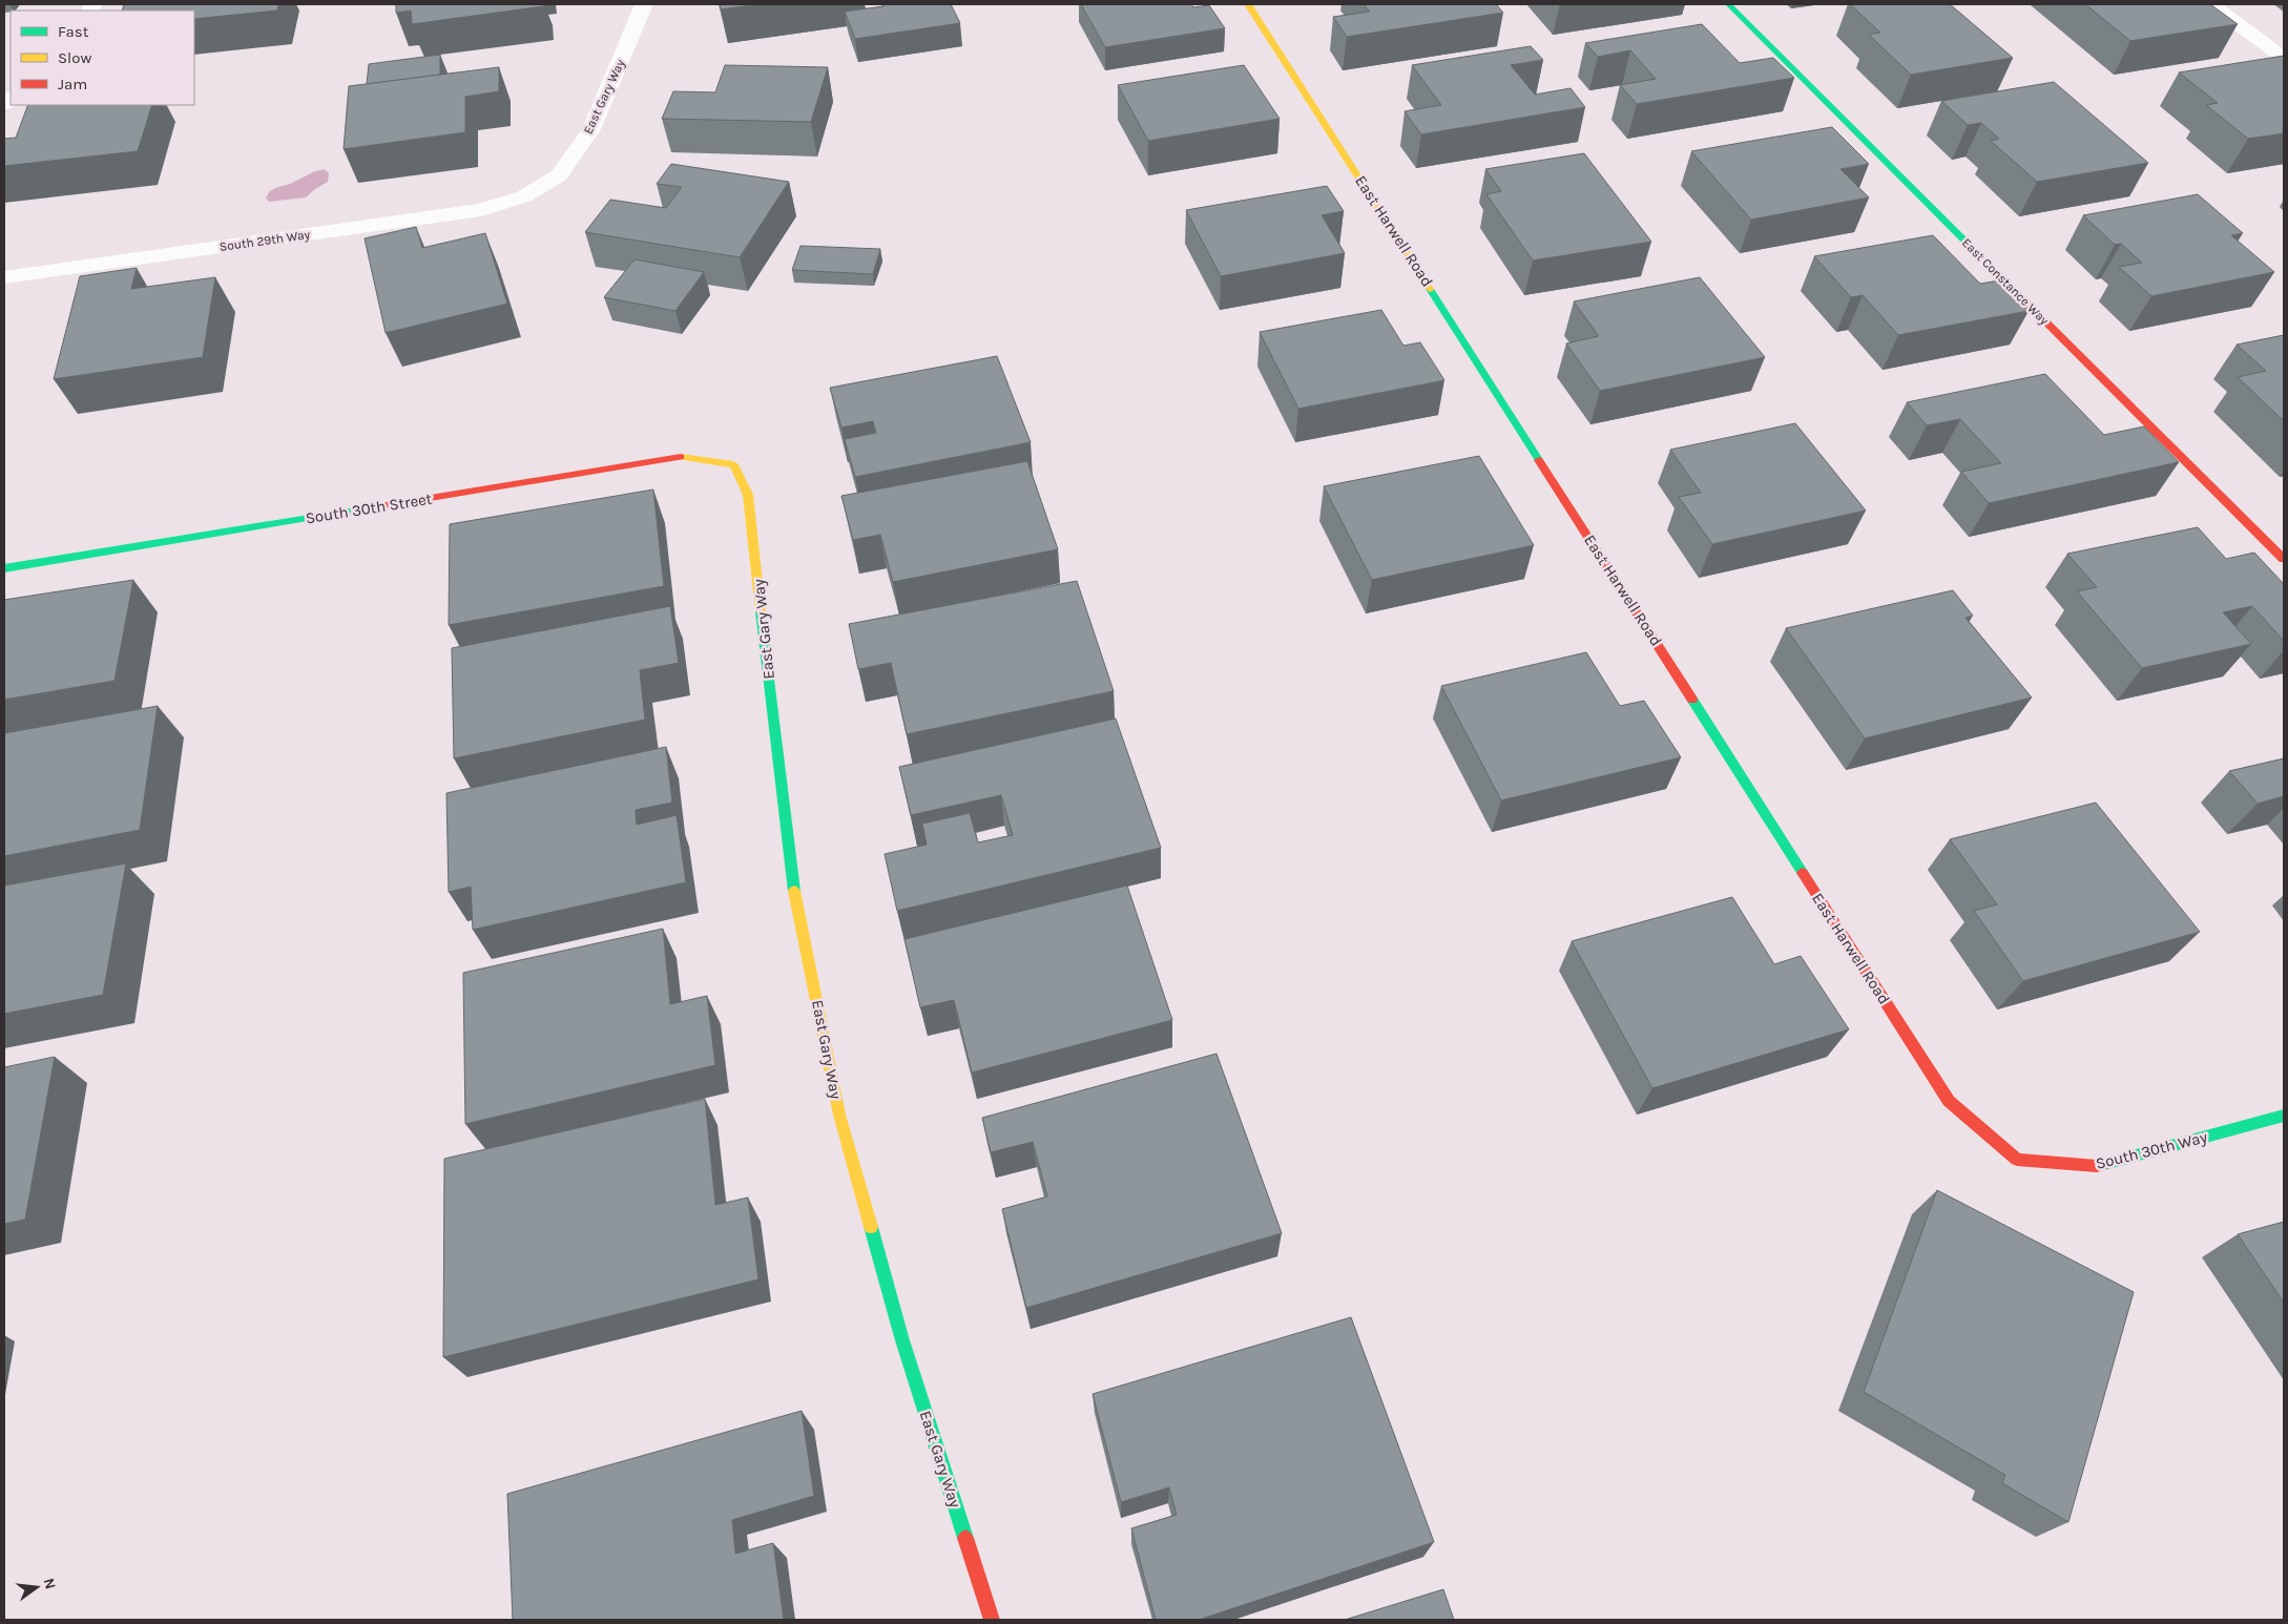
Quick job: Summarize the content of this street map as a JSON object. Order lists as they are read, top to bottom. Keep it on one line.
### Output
{"streets":{"street":["East Gary Way","East Harwell Road","South 29th Way","East Constance Way","South 30th Street","South 30th Way"]},"crossings":[["East Gary Way","South 29th Way"],["East Gary Way","South 30th Street"],["East Harwell Road","South 30th Way"]],"legend":["Fast","Slow","Jam"],"north":"right"}
